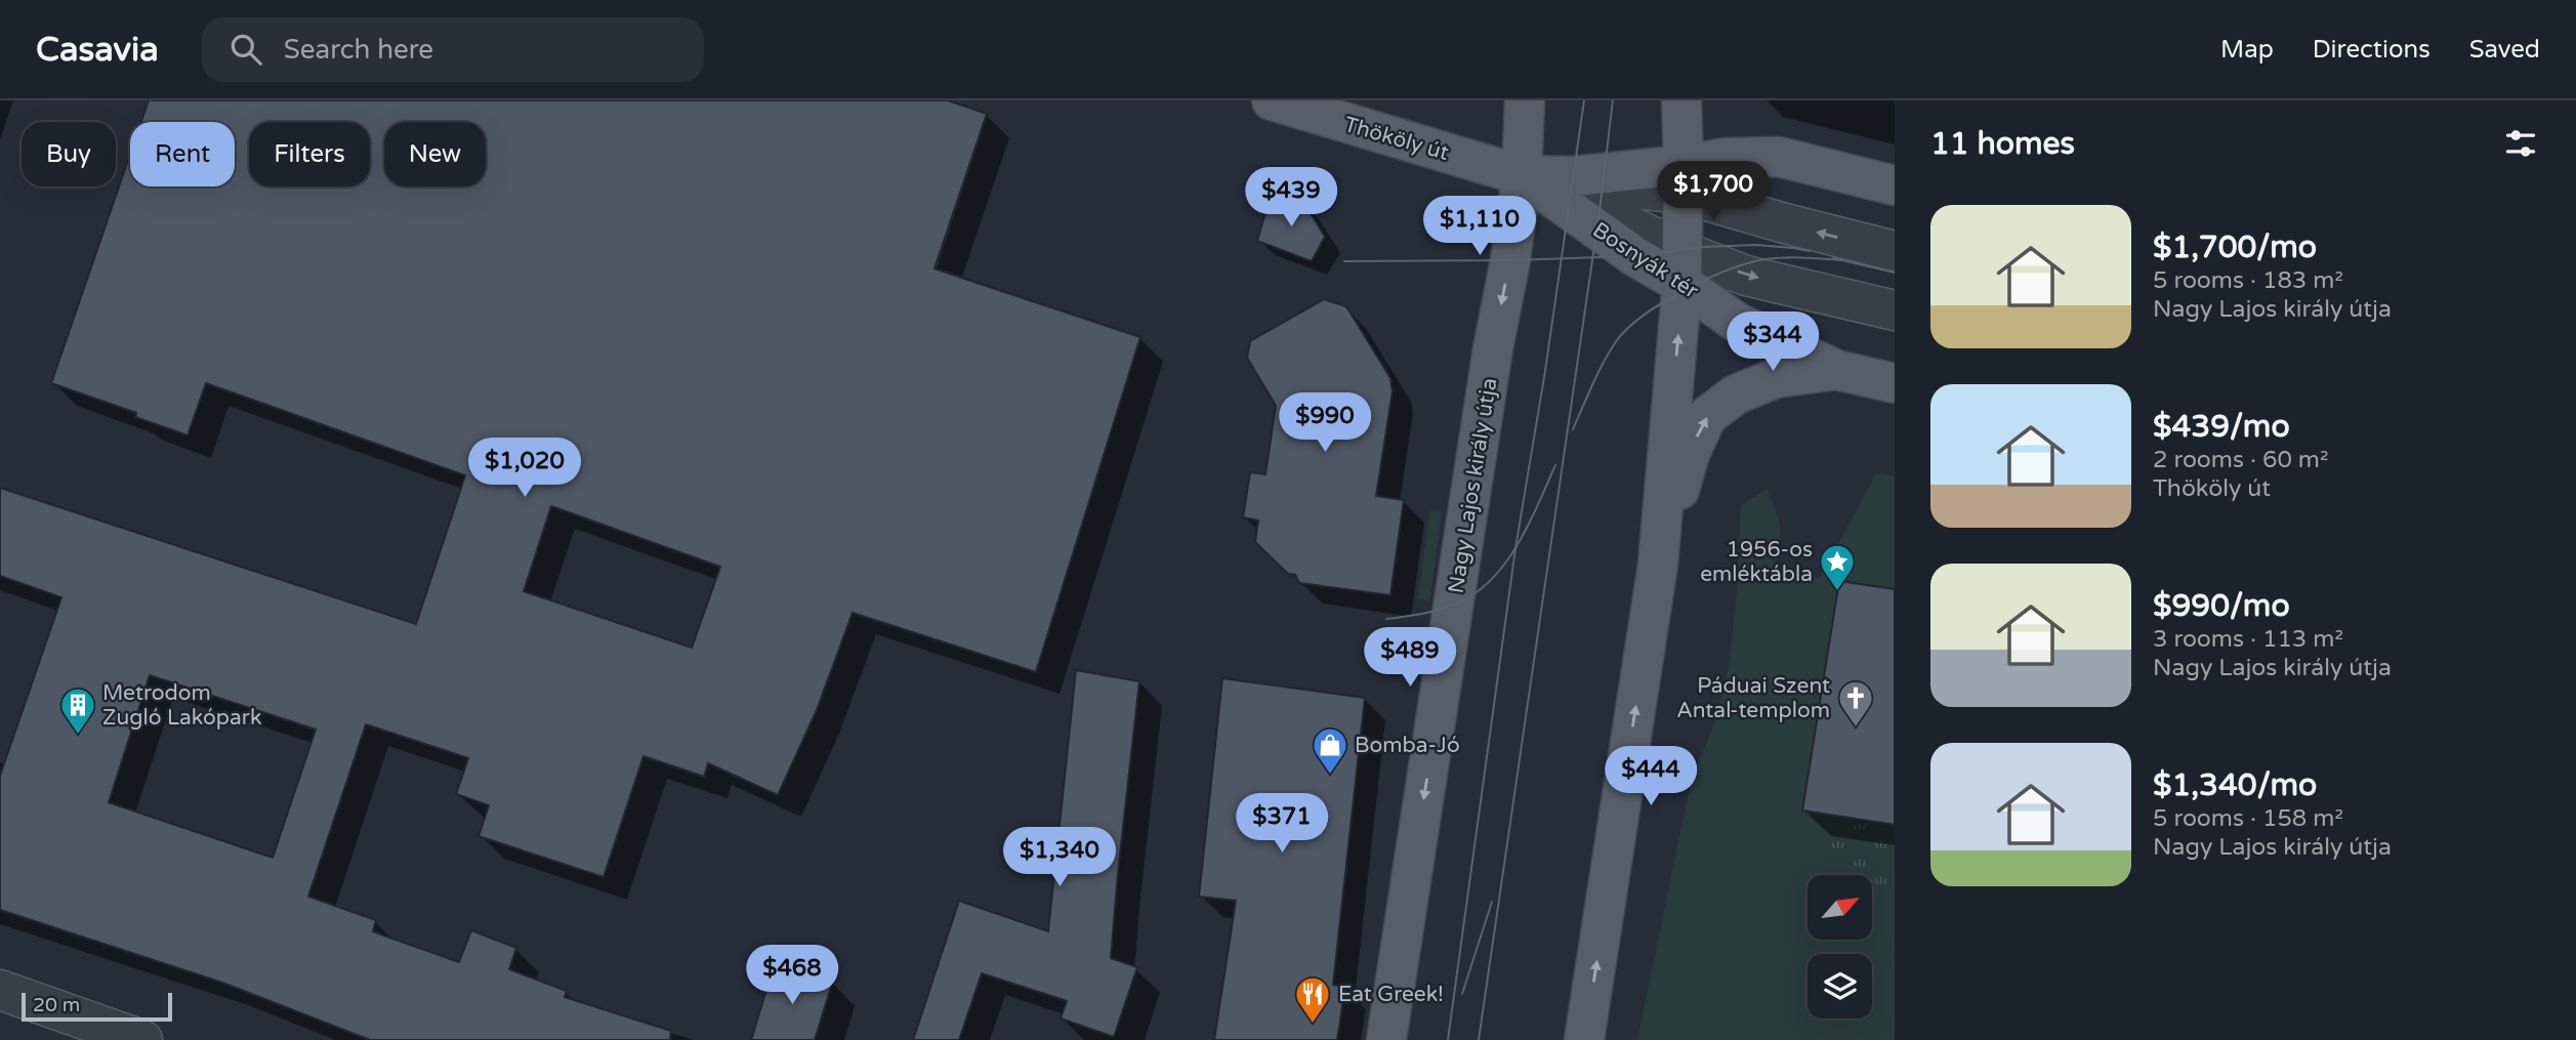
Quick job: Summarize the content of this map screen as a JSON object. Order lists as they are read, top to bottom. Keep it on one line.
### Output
{"streets":{"main road":["Thököly út","Bosnyák tér","Nagy Lajos király útja"]},"crossings":[["Thököly út","Bosnyák tér"],["Thököly út","Nagy Lajos király útja"],["Bosnyák tér","Nagy Lajos király útja"]],"places":{"place":["1956-os emléktábla"],"church":["Páduai Szent Antal-templom"],"building":["Metrodom Zugló Lakópark"],"shop":["Bomba-Jó"],"restaurant":["Eat Greek!"]},"scale_bar":"20 m","north":"top right","page":{"header":"Casavia","search":"Search here","nav":["Map","Directions","Saved"],"heading":"11 homes","chip":["Buy","Rent","Filters","New"],"price":["$1,700","$439","$1,110","$344","$990","$1,020","$489","$444","$371","$1,340","$468"],"list":[{"name":"$1,700/mo","note":"5 rooms · 183 m² · Nagy Lajos király útja"},{"name":"$439/mo","note":"2 rooms · 60 m² · Thököly út"},{"name":"$990/mo","note":"3 rooms · 113 m² · Nagy Lajos király útja"},{"name":"$1,340/mo","note":"5 rooms · 158 m² · Nagy Lajos király útja"}],"scale":"20 m"}}
